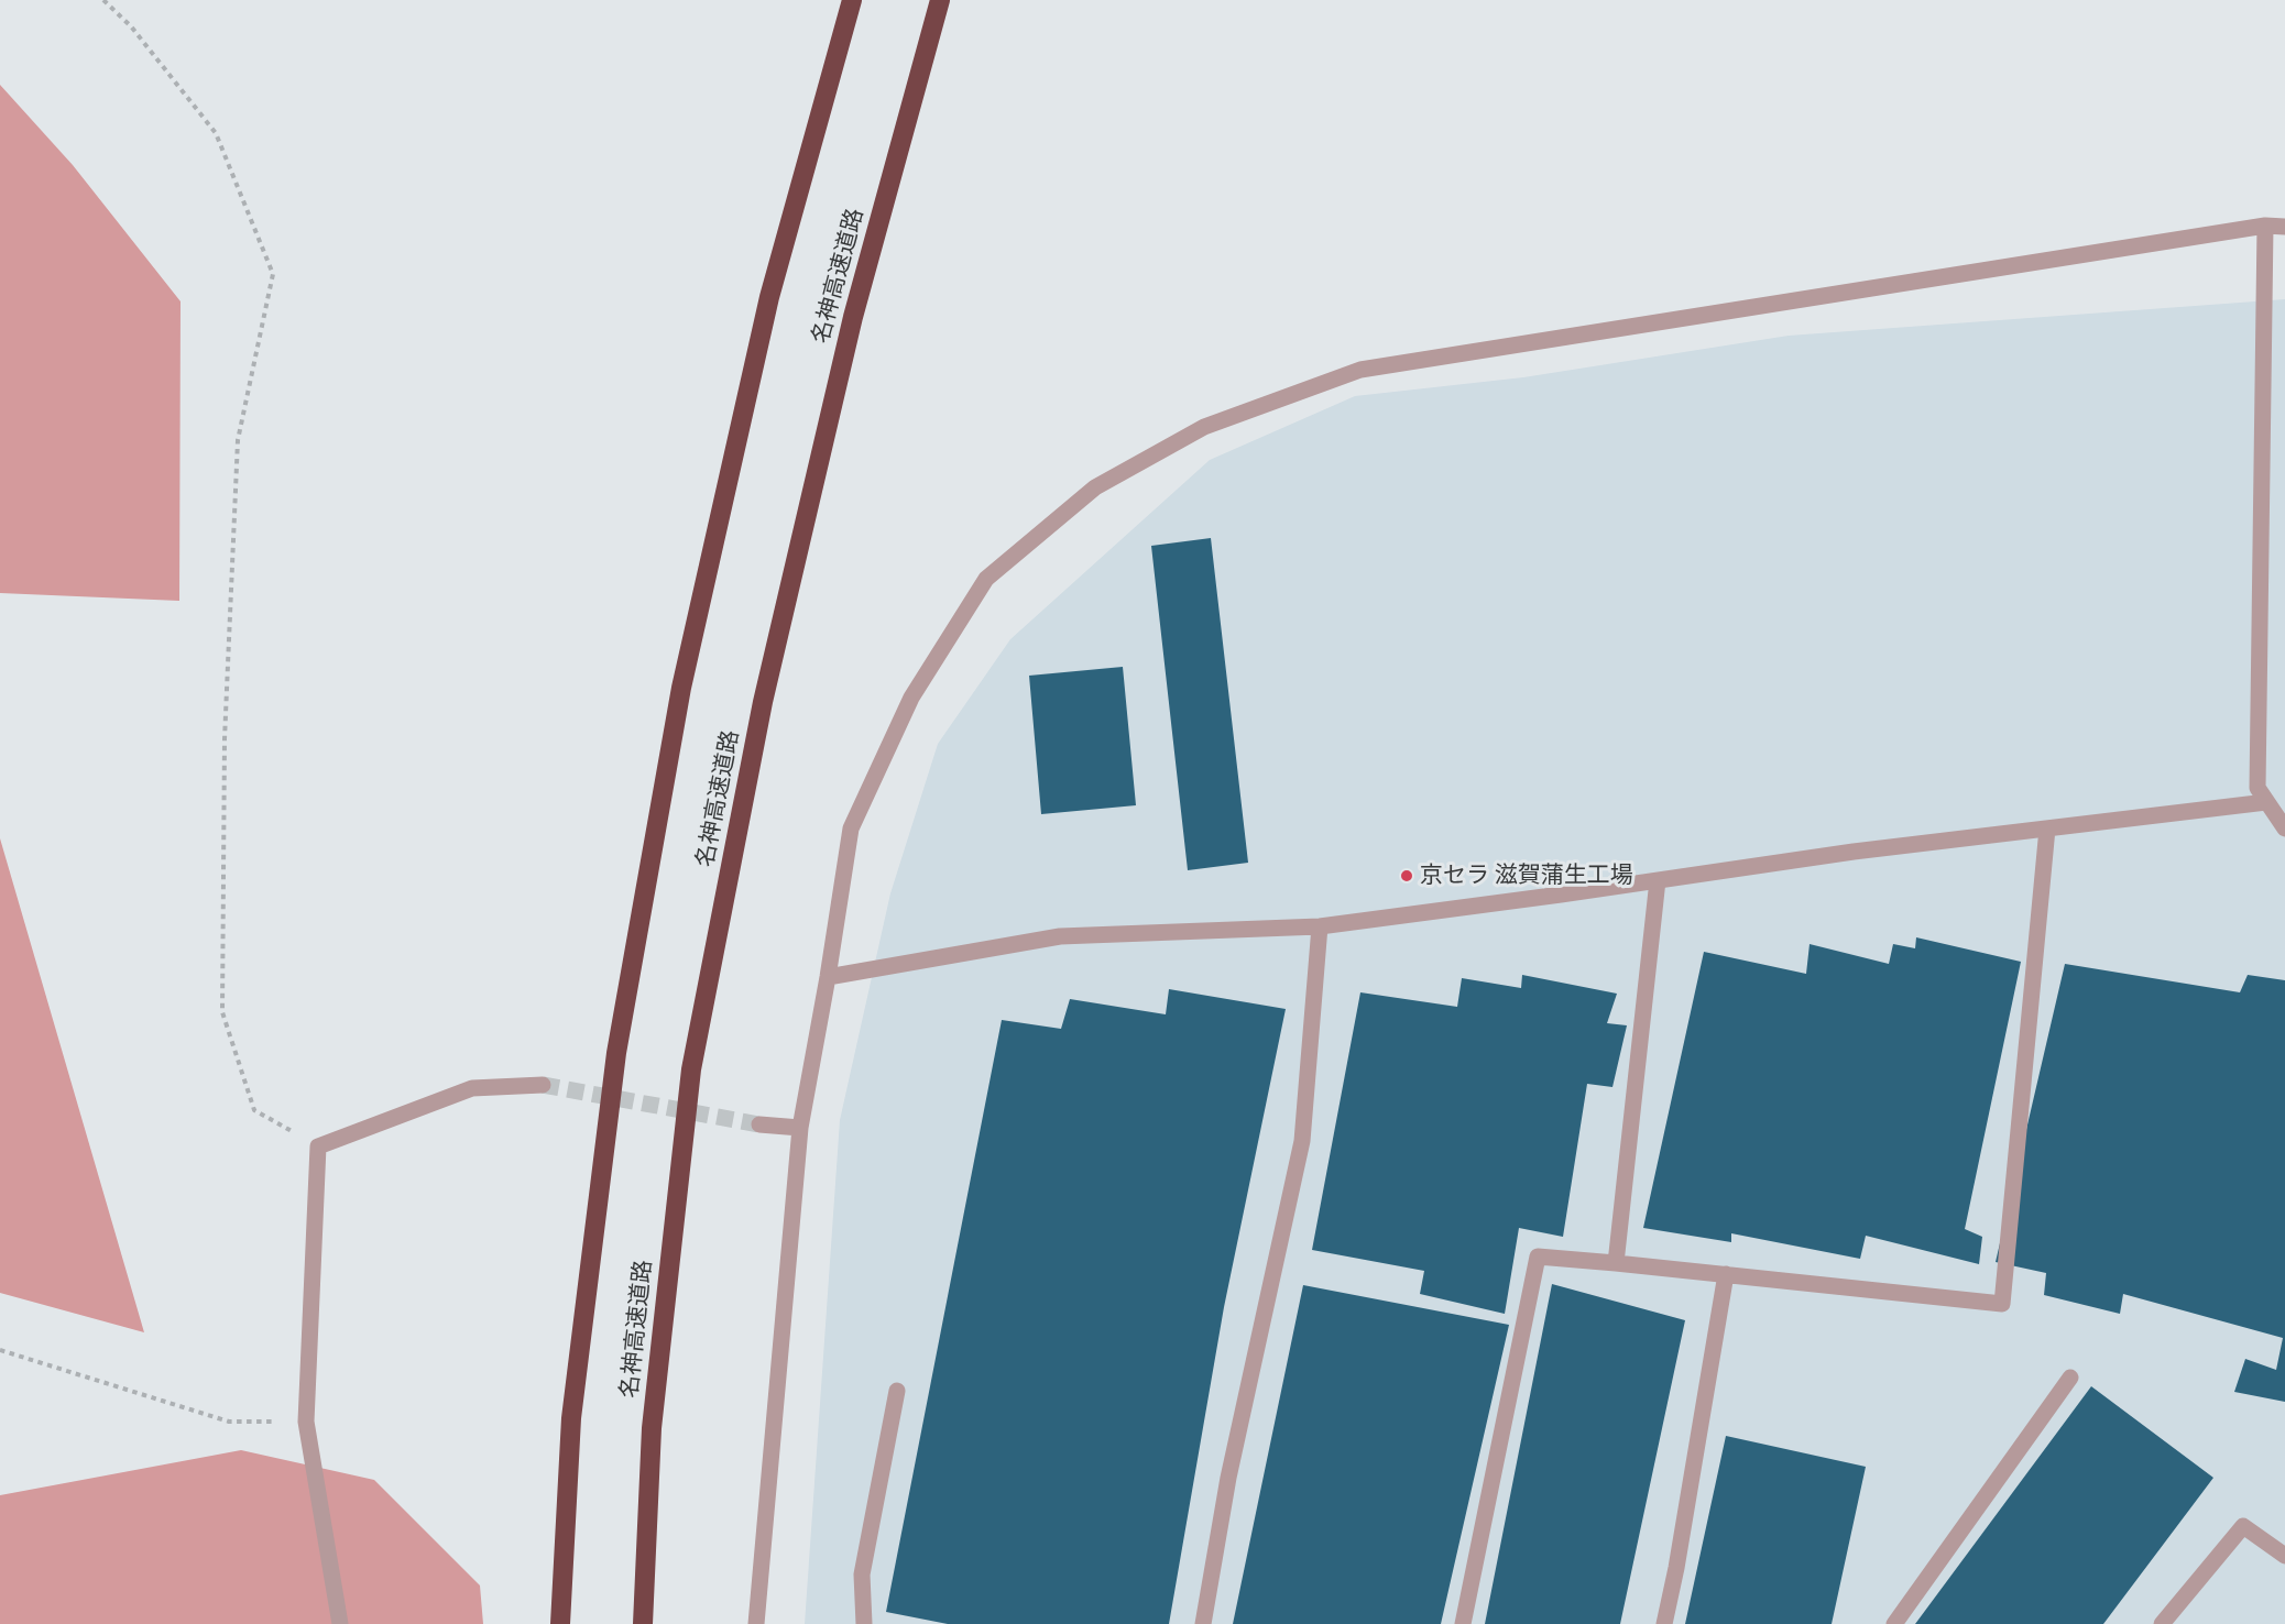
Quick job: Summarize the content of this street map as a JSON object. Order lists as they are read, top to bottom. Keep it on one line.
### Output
{"streets":{"highway":["名神高速道路"]},"places":["京セラ 滋賀蒲生工場"]}
